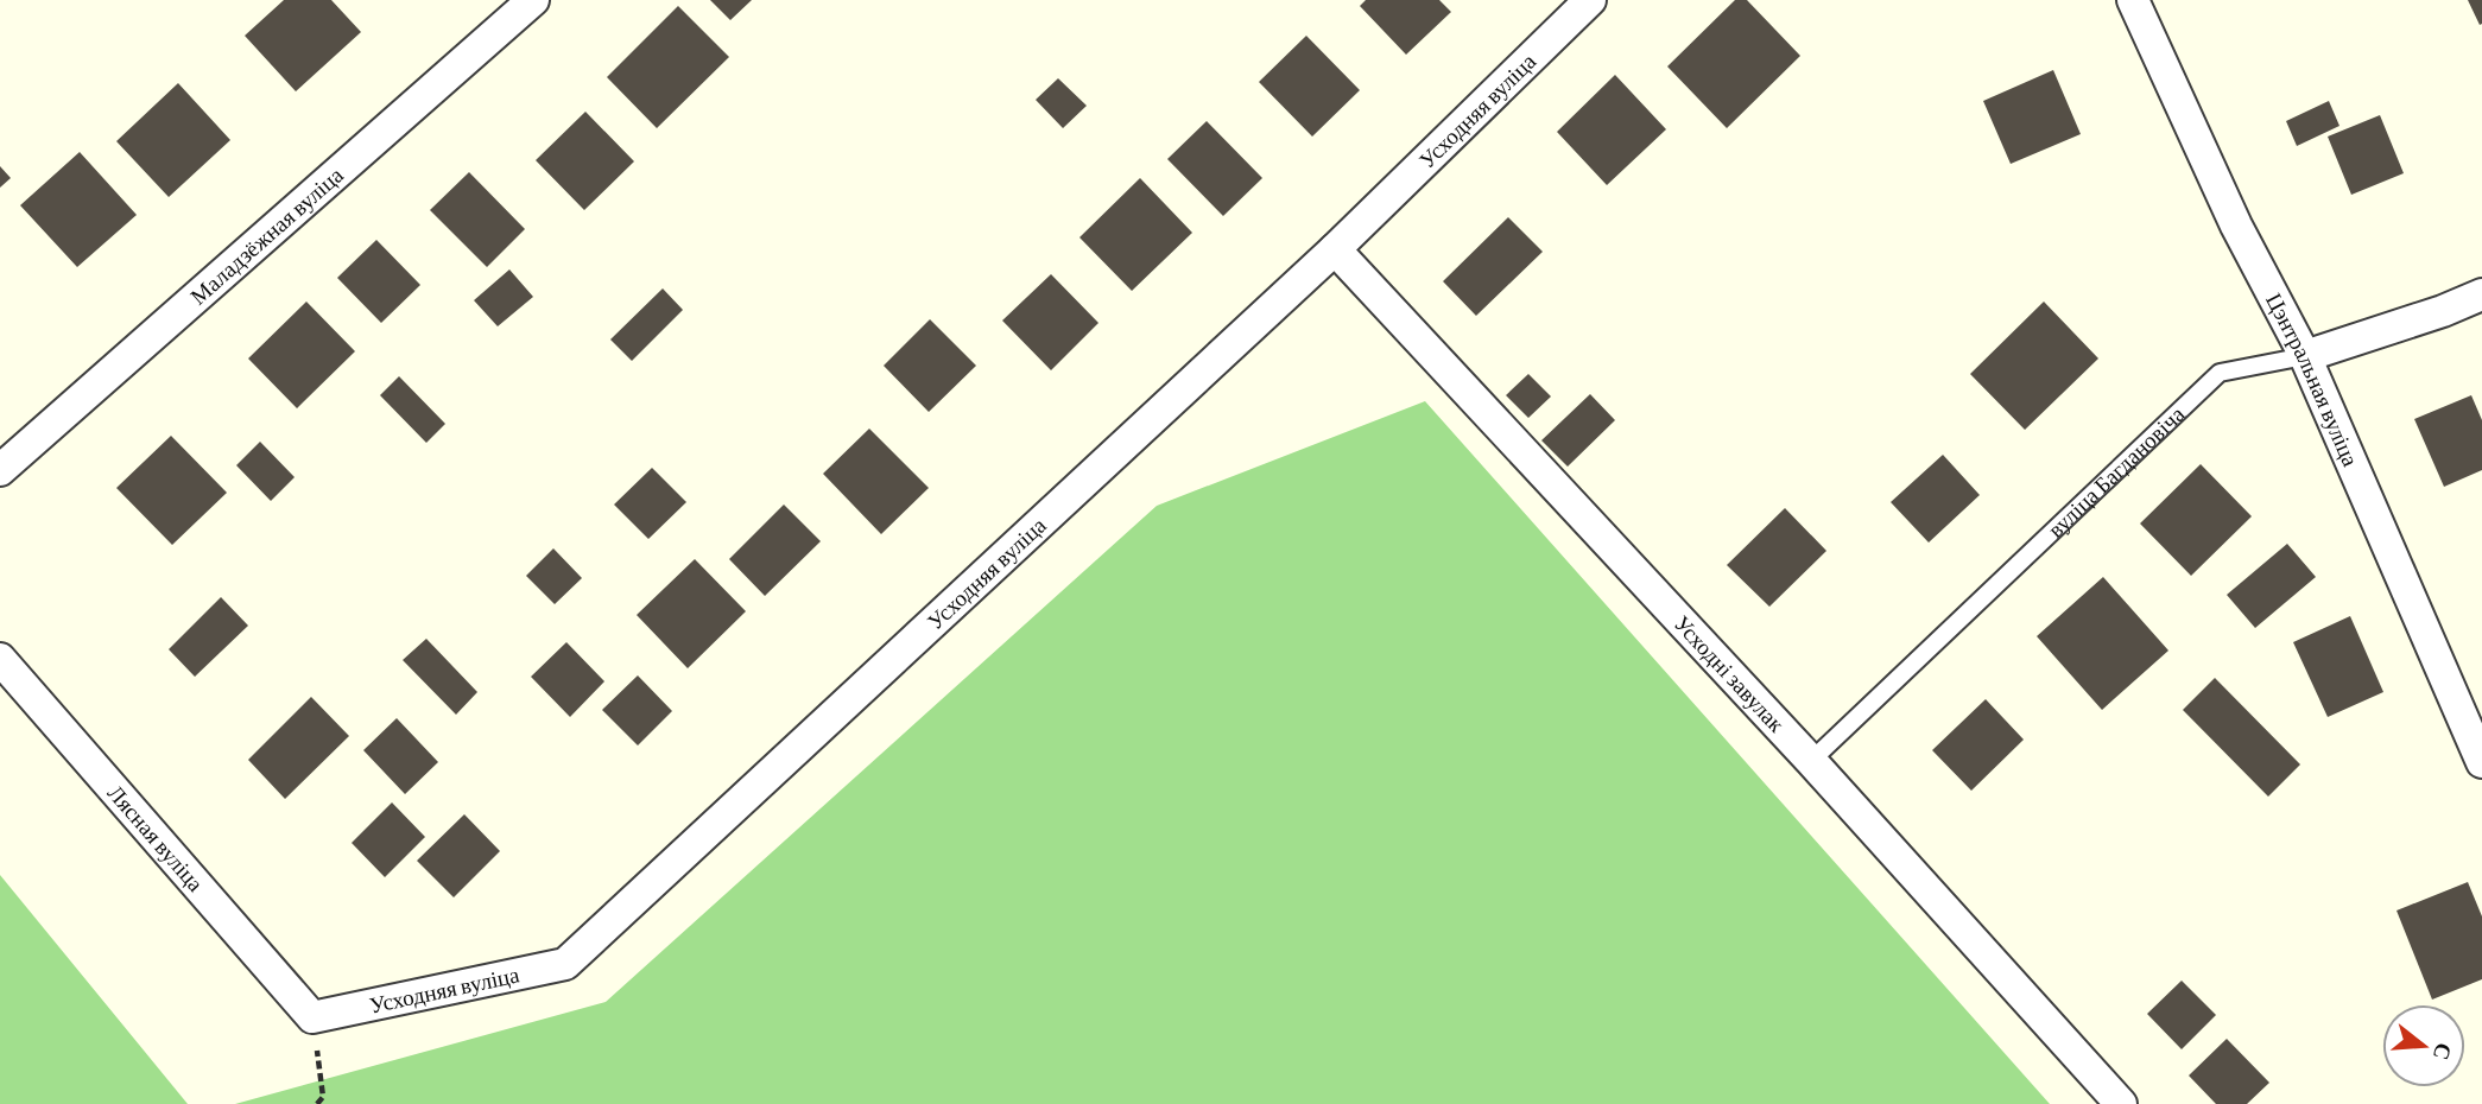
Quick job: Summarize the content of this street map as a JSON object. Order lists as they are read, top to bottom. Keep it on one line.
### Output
{"streets":{"street":["Усходняя вуліца","Маладзёжная вуліца","Цэнтральная вуліца","вуліца Багдановіча","Усходні завулак","Лясная вуліца"]},"crossings":[["Усходняя вуліца","Усходні завулак"],["Усходняя вуліца","Лясная вуліца"],["Цэнтральная вуліца","вуліца Багдановіча"],["вуліца Багдановіча","Усходні завулак"]],"north":"right"}
